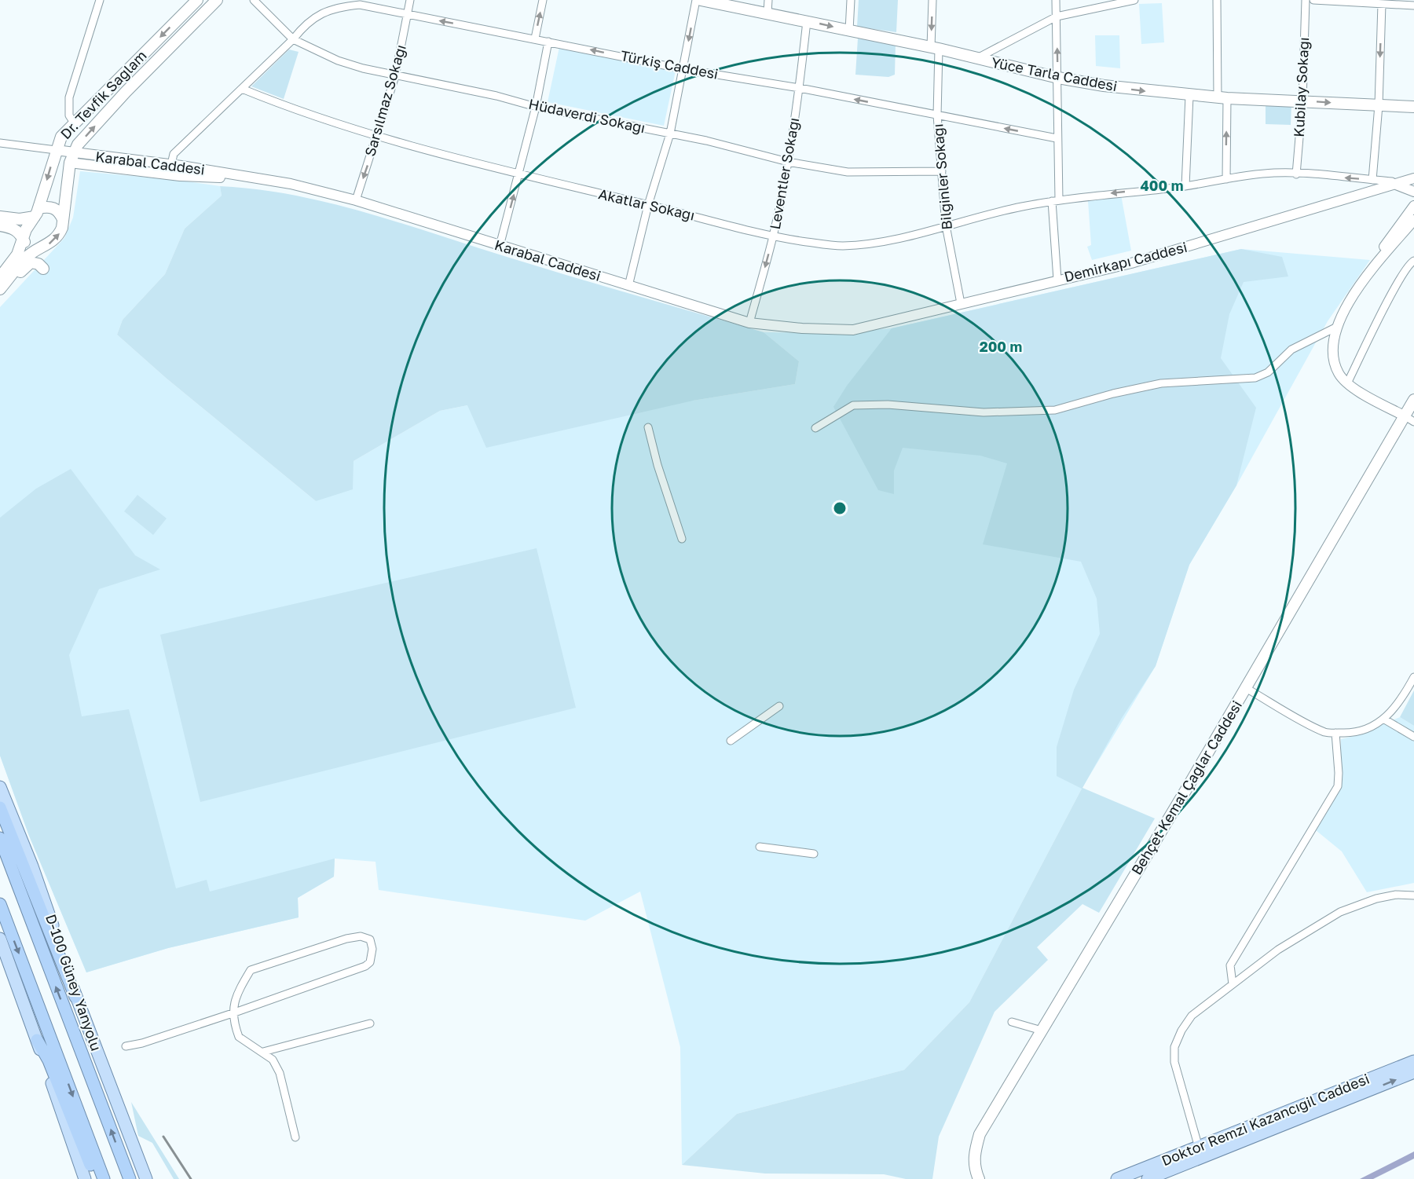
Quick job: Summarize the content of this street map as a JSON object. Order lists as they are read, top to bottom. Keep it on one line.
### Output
{"streets":{"main road":["Yüce Tarla Caddesi","Dr. Tevfik Sağlam","Behçet Kemal Çağlar Caddesi","D-100 Güney Yanyolu","Doktor Remzi Kazancıgil Caddesi"],"street":["Türkiş Caddesi","Kubilay Sokağı","Sarsılmaz Sokağı","Hüdaverdi Sokağı","Karabal Caddesi","Leventler Sokağı","Bilginler Sokağı","Akatlar Sokağı","Demirkapı Caddesi"]},"crossings":[["Türkiş Caddesi","Sarsılmaz Sokağı"],["Türkiş Caddesi","Hüdaverdi Sokağı"],["Türkiş Caddesi","Karabal Caddesi"],["Türkiş Caddesi","Leventler Sokağı"],["Türkiş Caddesi","Bilginler Sokağı"],["Türkiş Caddesi","Akatlar Sokağı"],["Yüce Tarla Caddesi","Kubilay Sokağı"],["Yüce Tarla Caddesi","Leventler Sokağı"],["Yüce Tarla Caddesi","Bilginler Sokağı"],["Kubilay Sokağı","Akatlar Sokağı"],["Dr. Tevfik Sağlam","Karabal Caddesi"],["Sarsılmaz Sokağı","Hüdaverdi Sokağı"],["Sarsılmaz Sokağı","Karabal Caddesi"],["Sarsılmaz Sokağı","Akatlar Sokağı"],["Hüdaverdi Sokağı","Leventler Sokağı"],["Hüdaverdi Sokağı","Bilginler Sokağı"],["Karabal Caddesi","Leventler Sokağı"],["Karabal Caddesi","Demirkapı Caddesi"],["Leventler Sokağı","Akatlar Sokağı"],["Bilginler Sokağı","Akatlar Sokağı"],["Bilginler Sokağı","Demirkapı Caddesi"],["Akatlar Sokağı","Demirkapı Caddesi"]],"one_way":["Türkiş Caddesi"],"rings":["400 m","200 m"]}
